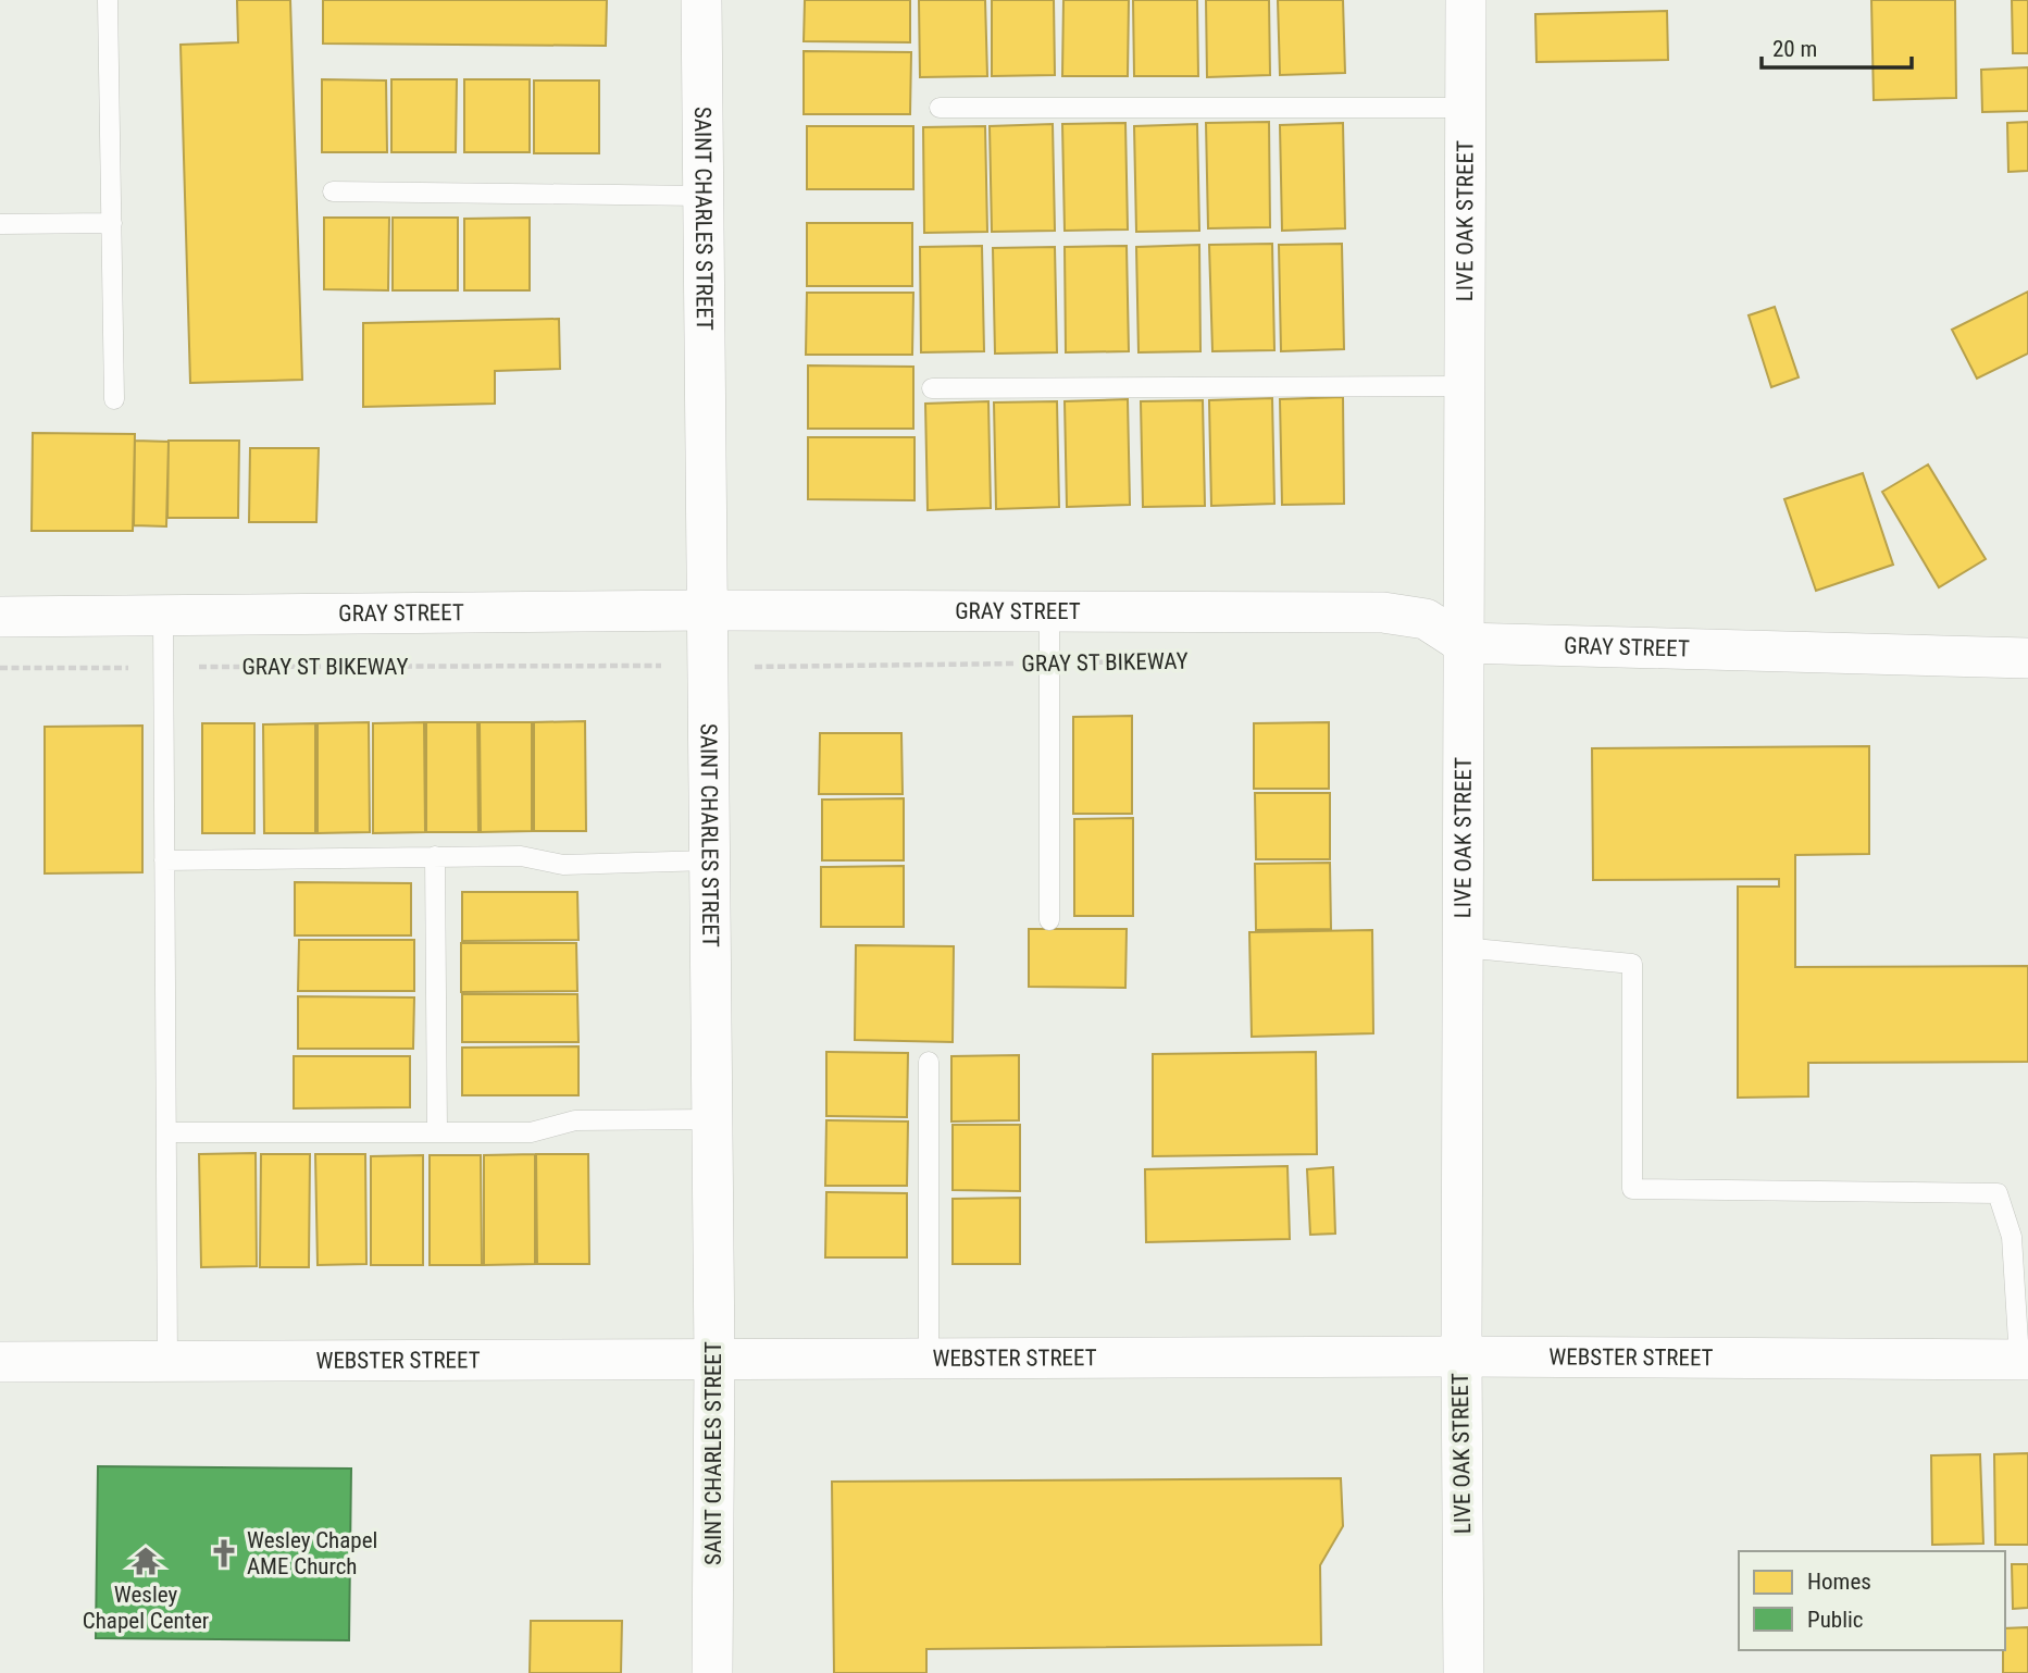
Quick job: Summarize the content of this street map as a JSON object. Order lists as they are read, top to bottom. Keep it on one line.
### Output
{"streets":{"street":["SAINT CHARLES STREET","LIVE OAK STREET","GRAY STREET","WEBSTER STREET"],"path":["GRAY ST BIKEWAY"]},"crossings":[["SAINT CHARLES STREET","GRAY STREET"],["SAINT CHARLES STREET","WEBSTER STREET"],["LIVE OAK STREET","GRAY STREET"],["LIVE OAK STREET","WEBSTER STREET"]],"places":{"church":["Wesley Chapel AME Church"],"temple":["Wesley Chapel Center"]},"legend":["Homes","Public"],"scale_bar":"20 m"}
